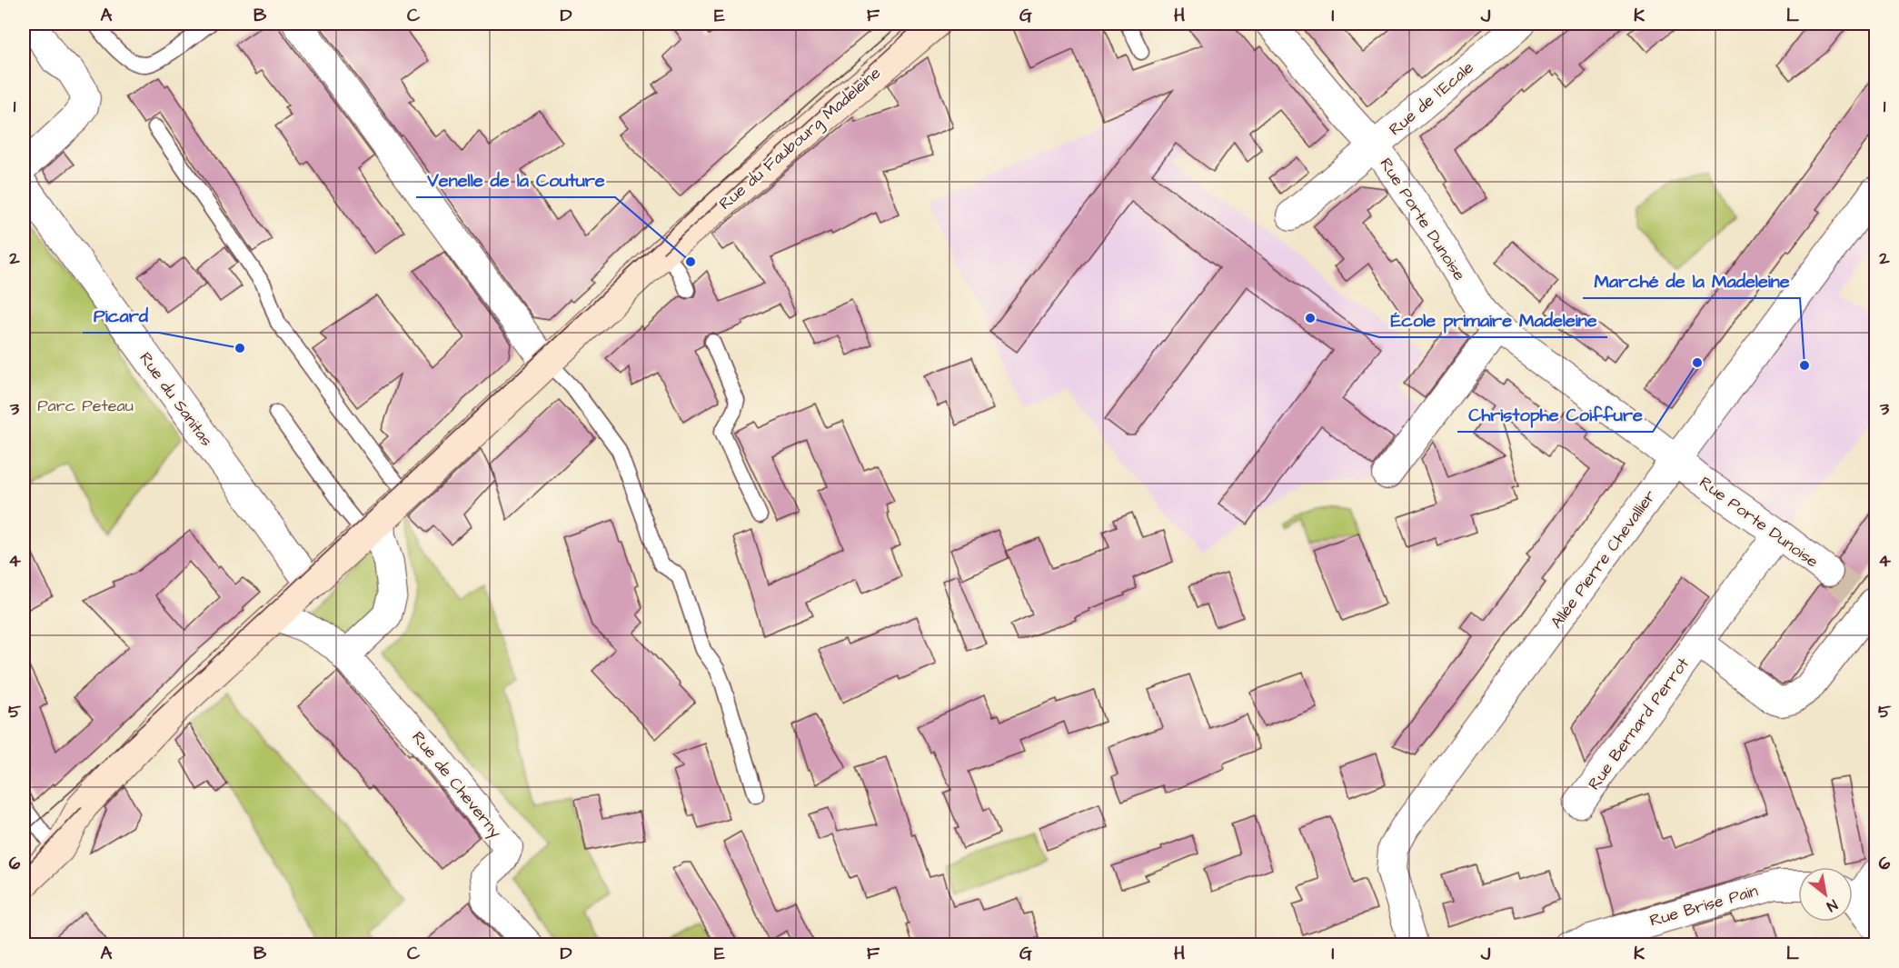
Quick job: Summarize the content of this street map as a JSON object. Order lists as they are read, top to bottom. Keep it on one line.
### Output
{"streets":{"street":["Rue de l'Ecale","Rue du Faubourg Madeleine","Rue Porte Dunoise","Rue du Sanitas","Allée Pierre Chevallier","Rue Bernard Perrot","Rue de Cheverny","Rue Brise Pain"]},"crossings":[["Rue de l'Ecale","Rue Porte Dunoise"],["Rue du Faubourg Madeleine","Rue du Sanitas"],["Rue du Faubourg Madeleine","Rue de Cheverny"],["Rue Porte Dunoise","Allée Pierre Chevallier"],["Rue Porte Dunoise","Rue Bernard Perrot"]],"parks":["Parc Peteau"],"places":["Venelle de la Couture","École primaire Madeleine","Picard","Christophe Coiffure","Marché de la Madeleine"],"north":"bottom right","grid":{"columns":["A","B","C","D","E","F","G","H","I","J","K","L"],"rows":["1","2","3","4","5","6"]}}
